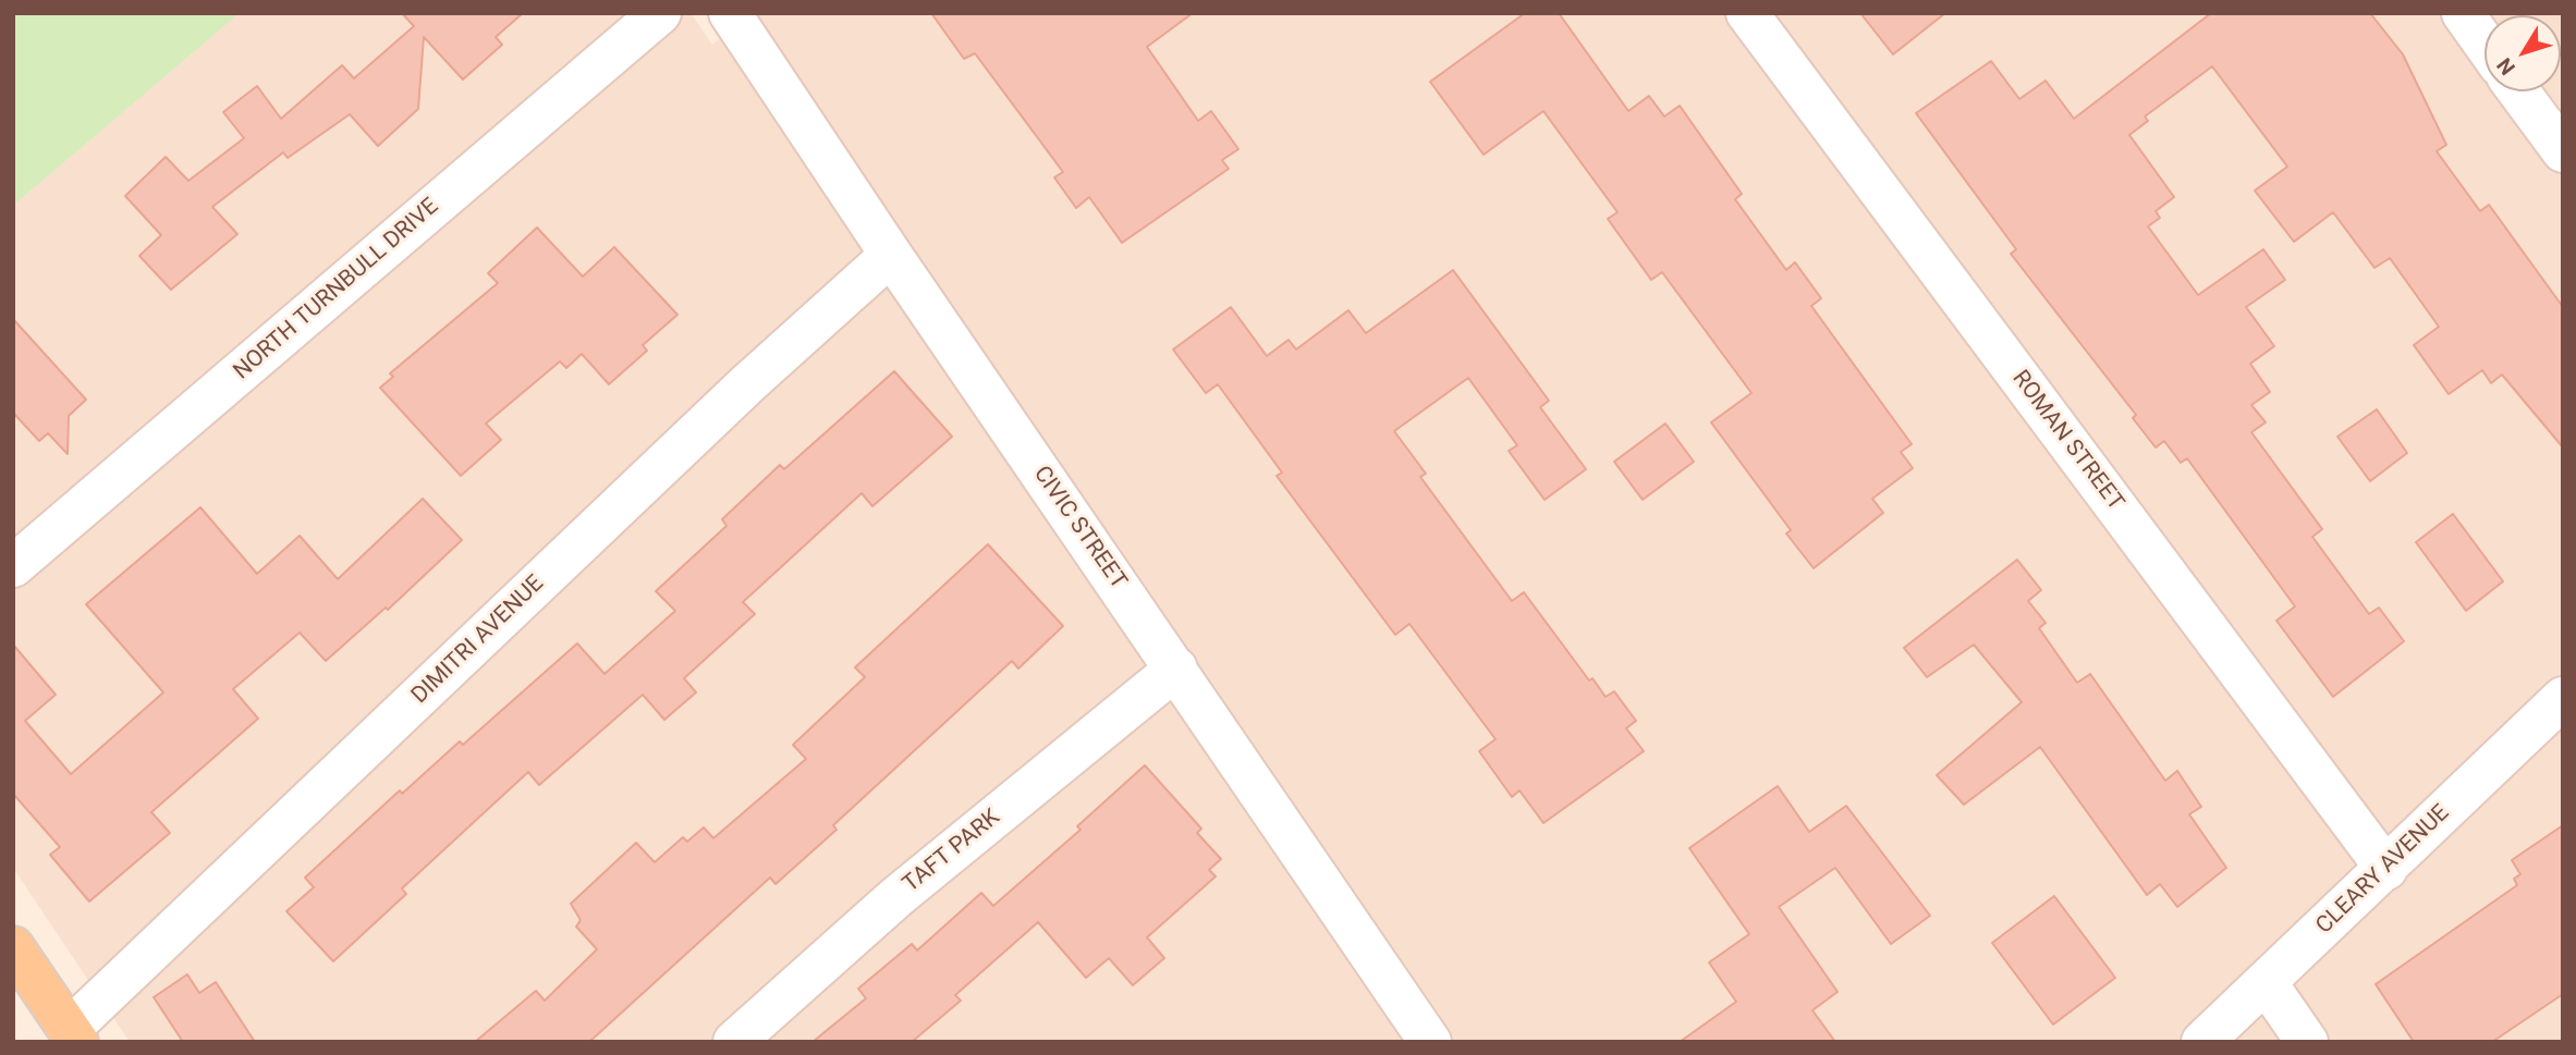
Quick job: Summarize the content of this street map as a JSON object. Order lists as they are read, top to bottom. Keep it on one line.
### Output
{"streets":{"street":["NORTH TURNBULL DRIVE","ROMAN STREET","CIVIC STREET","DIMITRI AVENUE","TAFT PARK","CLEARY AVENUE"]},"crossings":[["ROMAN STREET","CLEARY AVENUE"],["CIVIC STREET","DIMITRI AVENUE"],["CIVIC STREET","TAFT PARK"]],"north":"bottom left"}
